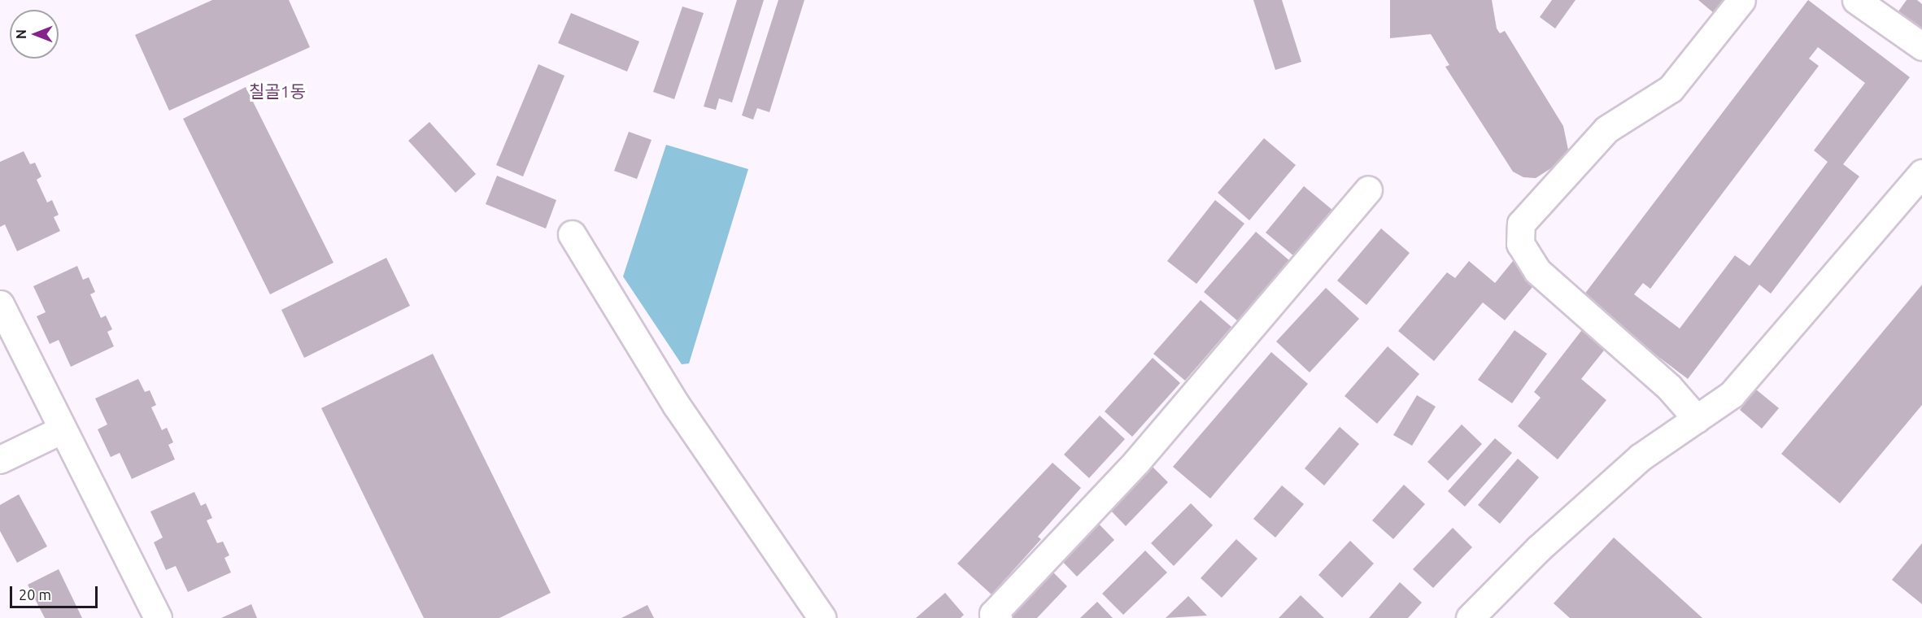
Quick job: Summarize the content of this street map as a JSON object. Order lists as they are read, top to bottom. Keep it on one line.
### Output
{"districts":["칠골1동"],"scale_bar":"20 m","north":"left"}
